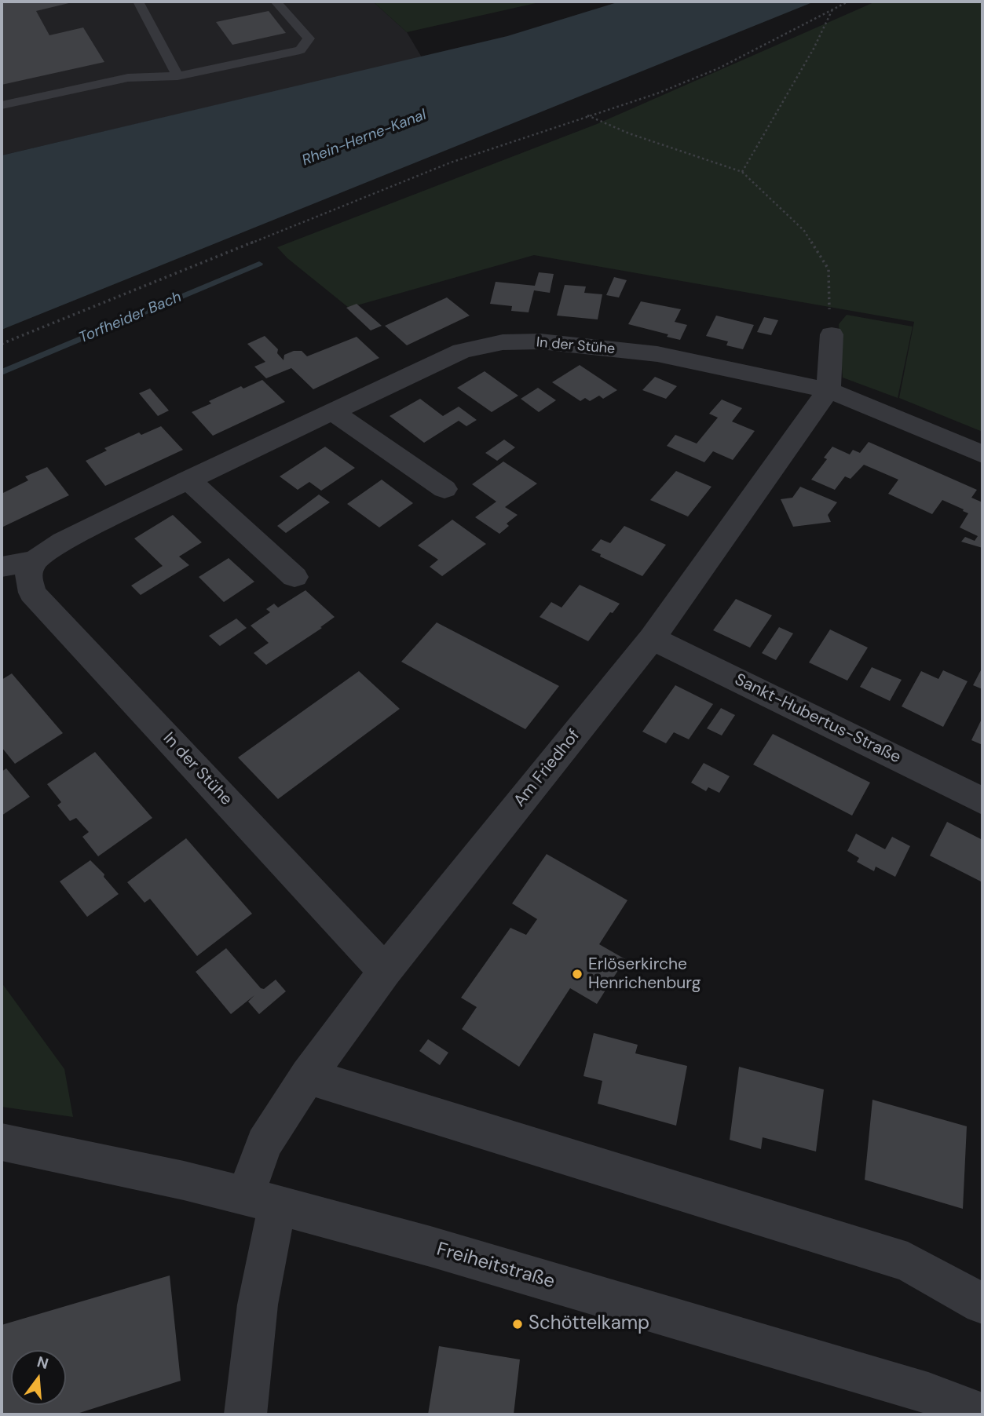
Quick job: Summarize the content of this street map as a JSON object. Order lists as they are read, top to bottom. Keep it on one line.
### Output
{"streets":{"street":["In der Stühe","Sankt-Hubertus-Straße","Am Friedhof","Freiheitstraße"]},"crossings":[["In der Stühe","Am Friedhof"],["Sankt-Hubertus-Straße","Am Friedhof"],["Am Friedhof","Freiheitstraße"]],"water":["Rhein-Herne-Kanal","Torfheider Bach"],"places":["Erlöserkirche Henrichenburg","Schöttelkamp"],"north":"top"}
